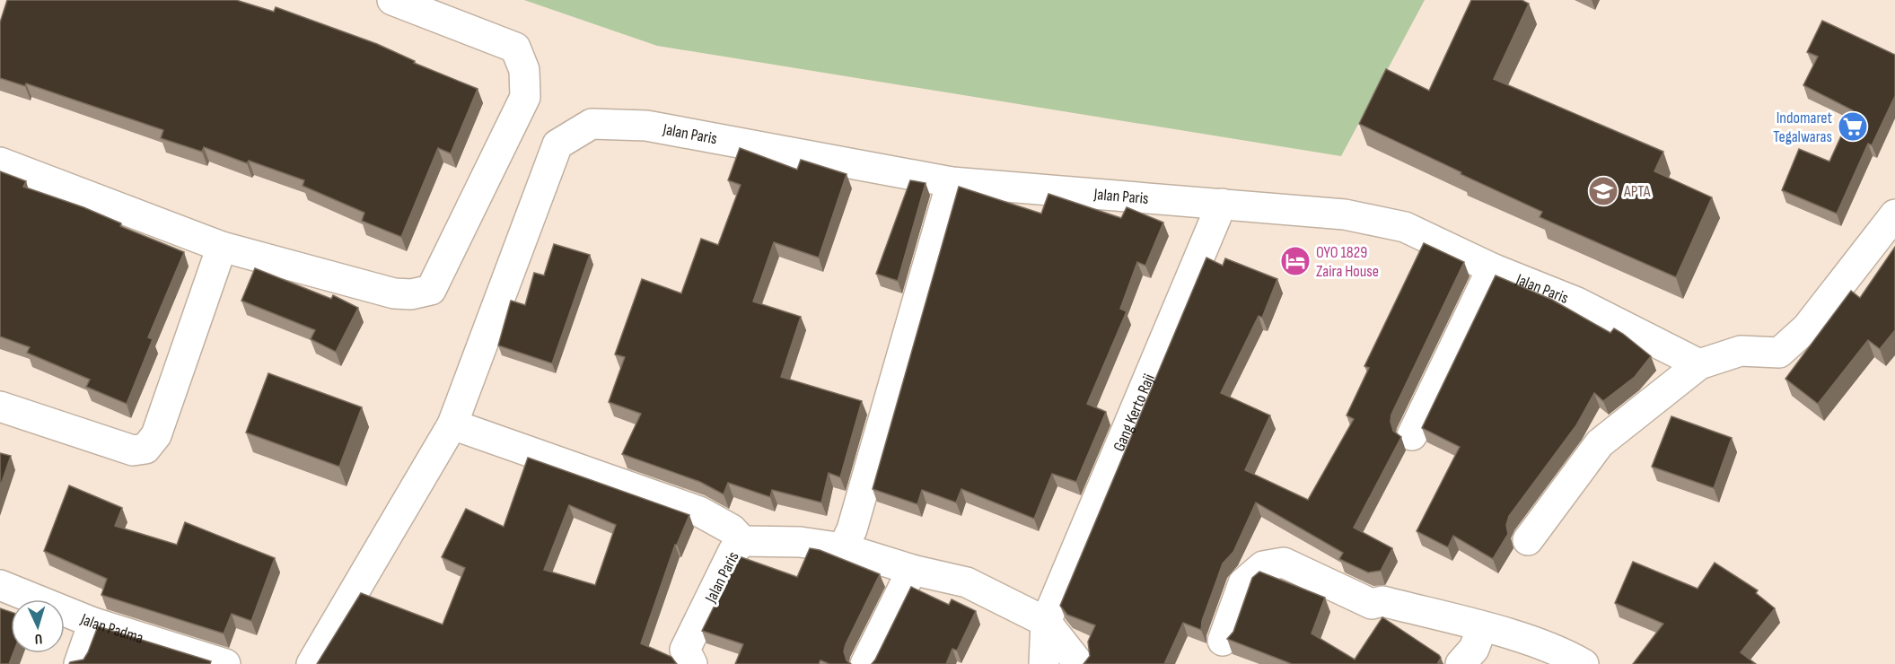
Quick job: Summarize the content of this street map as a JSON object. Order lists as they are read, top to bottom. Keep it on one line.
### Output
{"streets":{"street":["Jalan Paris","Gang Kerto Raji","Jalan Padma"]},"crossings":[["Jalan Paris","Gang Kerto Raji"]],"places":{"supermarket":["Indomaret Tegalwaras"],"school or university":["APTA"],"hotel":["OYO 1829 Zaira House"]},"north":"bottom"}
